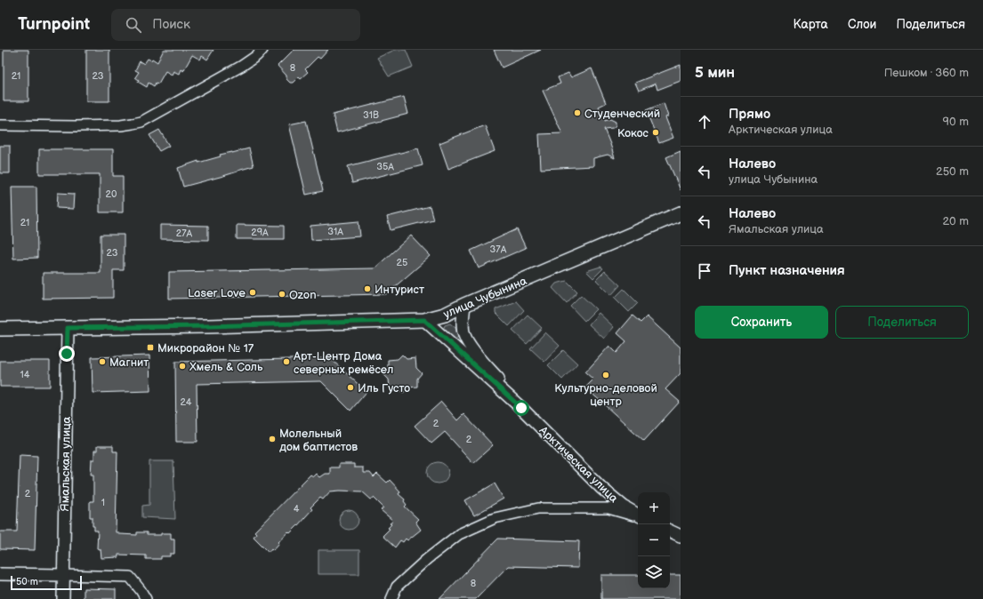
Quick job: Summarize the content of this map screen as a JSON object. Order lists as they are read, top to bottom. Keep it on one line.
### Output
{"streets":{"main road":["улица Чубынина"],"street":["Ямальская улица","Арктическая улица"]},"crossings":[["улица Чубынина","Ямальская улица"],["улица Чубынина","Арктическая улица"]],"places":{"other":["Студенческий","Кокос","Интурист","Laser Love","Ozon","Магнит","Арт-Центр Дома северных ремёсел","Хмель & Соль","Культурно-деловой центр","Иль Густо","Молельный дом баптистов"],"transit":["Микрорайон № 17"]},"house_numbers":["8","21","23","31В","35А","20","21","31А","29А","27А","37А","23","25","14","24","2","2","2","1","4","8"],"scale_bar":"50 m","page":{"header":"Turnpoint","search":"Поиск","nav":["Карта","Слои","Поделиться"],"heading":["5 мин","Пешком · 360 m"],"list":[["Прямо","Арктическая улица","90 m"],["Налево","улица Чубынина","250 m"],["Налево","Ямальская улица","20 m"],"Пункт назначения"],"buttons":["Сохранить","Поделиться"],"map_buttons":["+","−"],"scale":"50 m"}}
